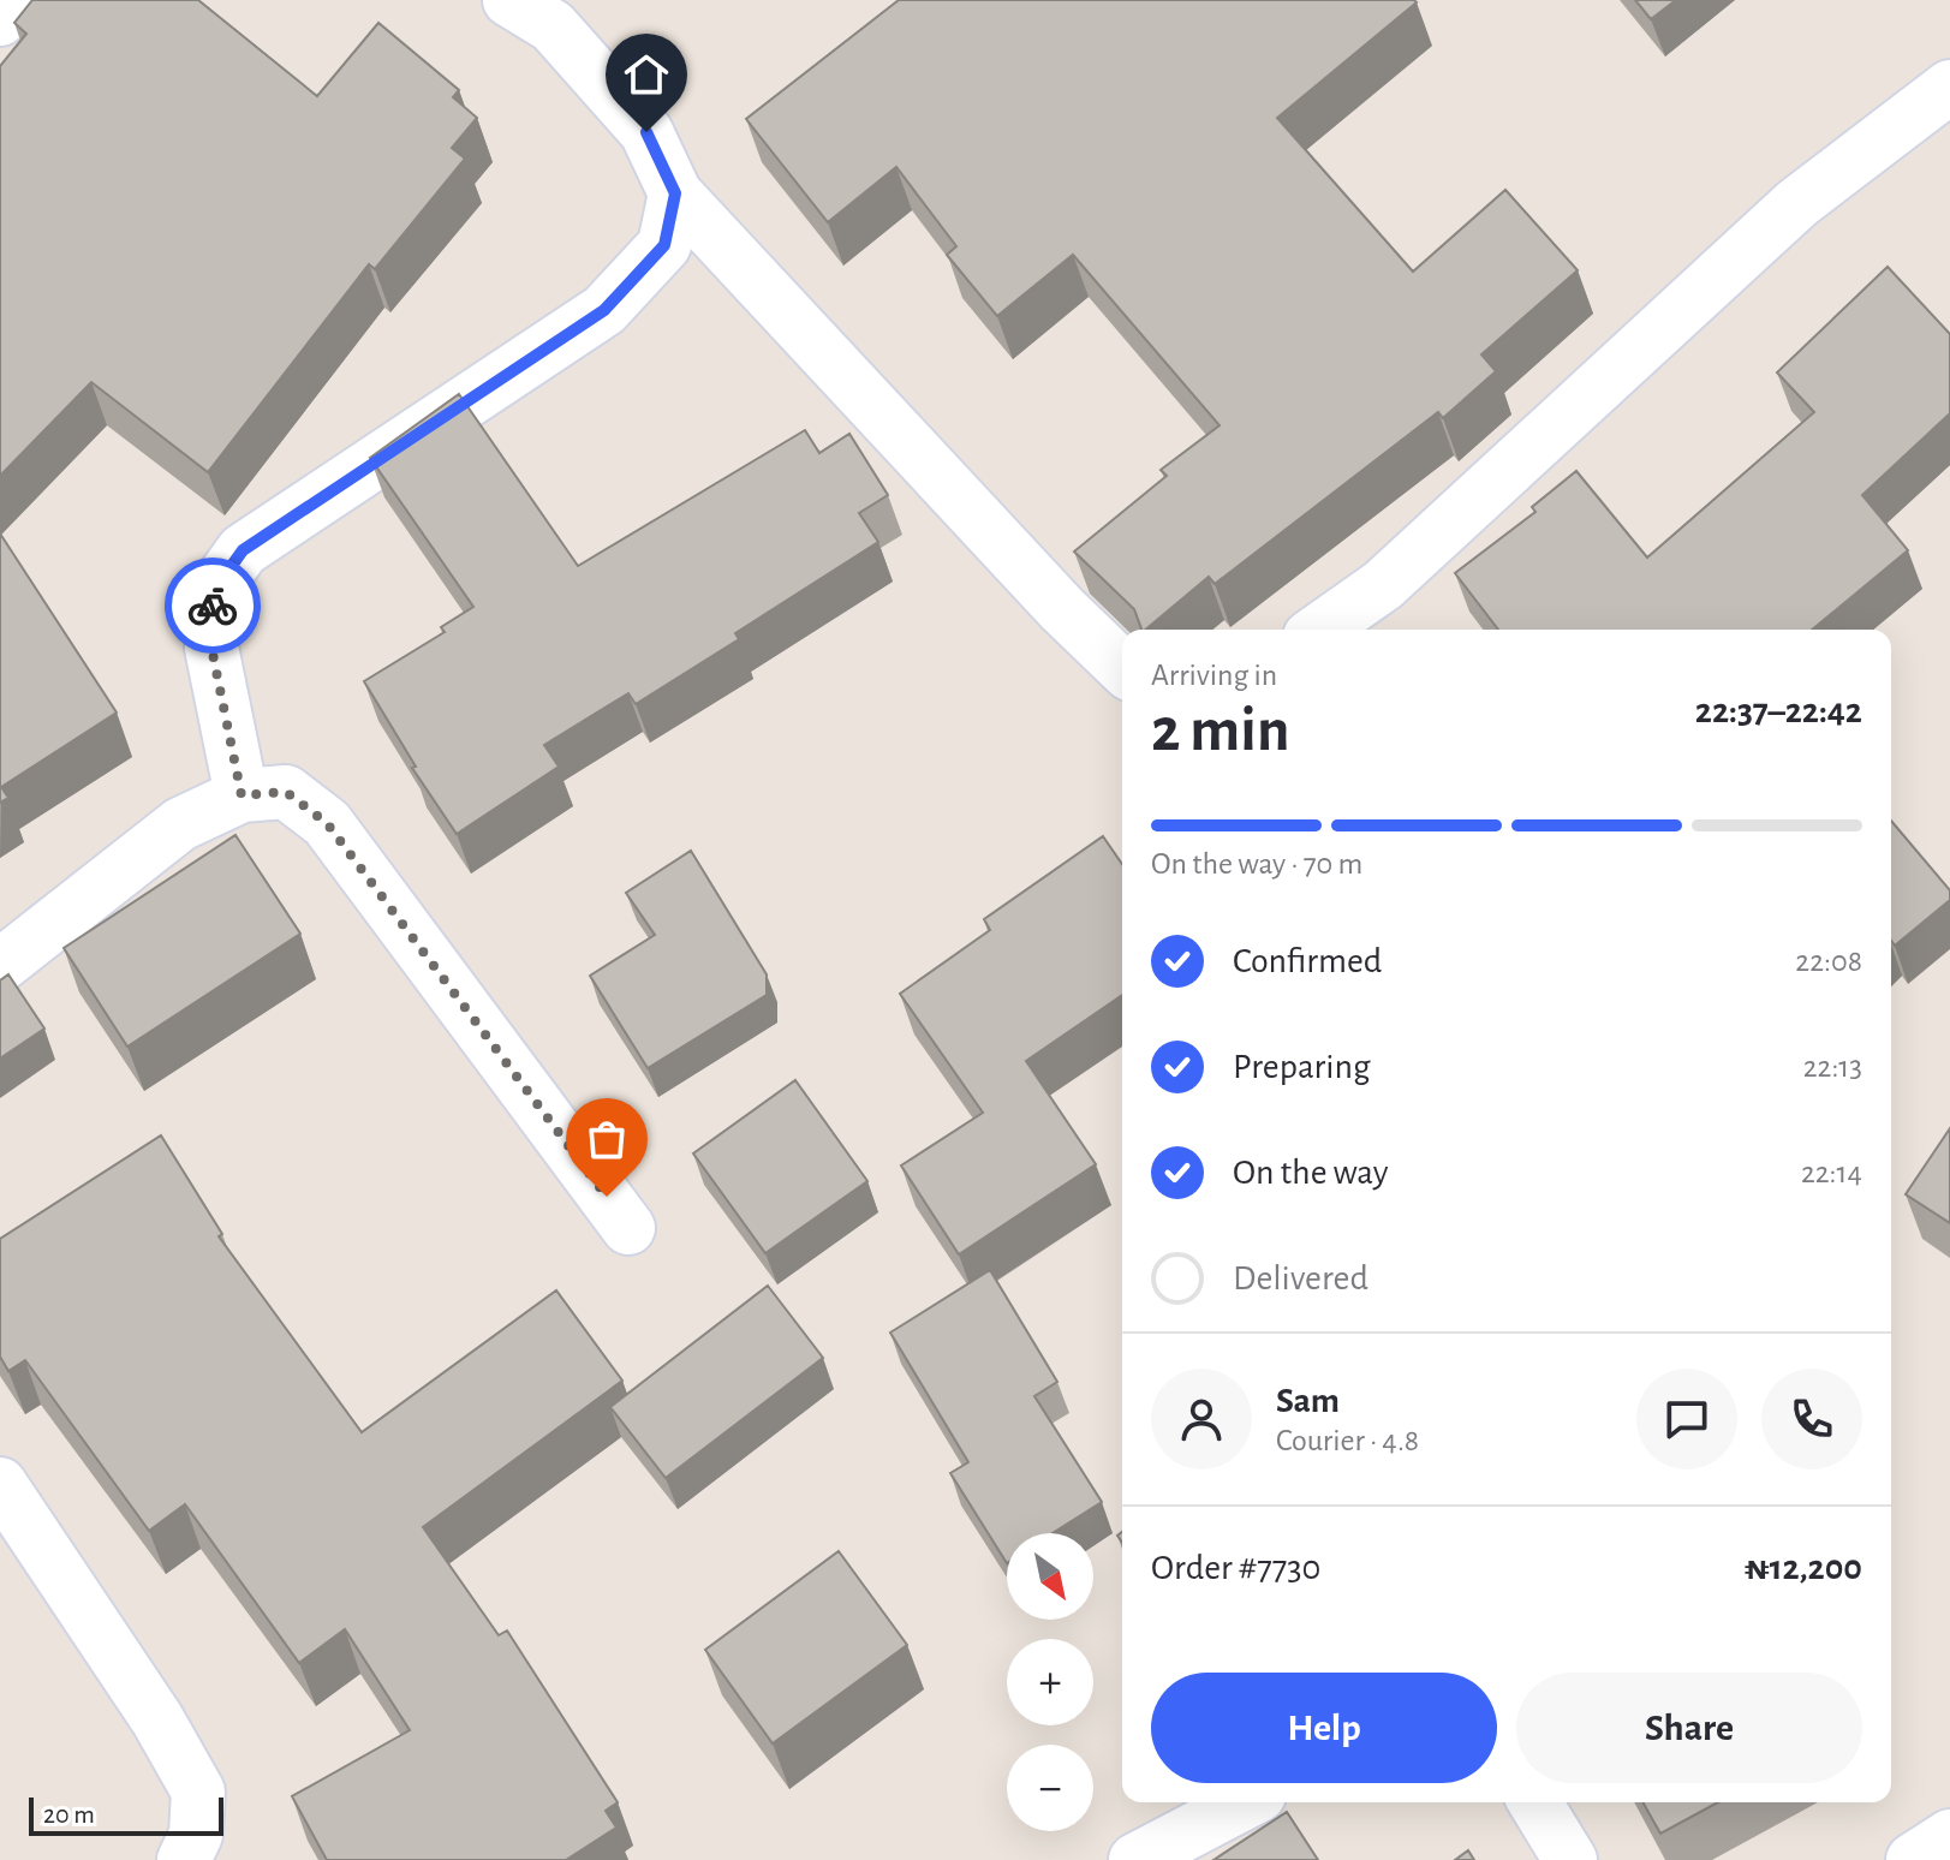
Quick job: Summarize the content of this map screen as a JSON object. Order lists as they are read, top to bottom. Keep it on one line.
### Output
{"scale_bar":"20 m","north":"bottom right","page":{"heading":["2 min","Arriving in","22:37–22:42"],"panel":["Sam","Courier · 4.8","Order #7730","₦12,200"],"bar":"On the way · 70 m","list":[["Confirmed","22:08"],["Preparing","22:13"],["On the way","22:14"],"Delivered"],"map_buttons":["+","−"],"buttons":["Help","Share"],"scale":"20 m"}}
